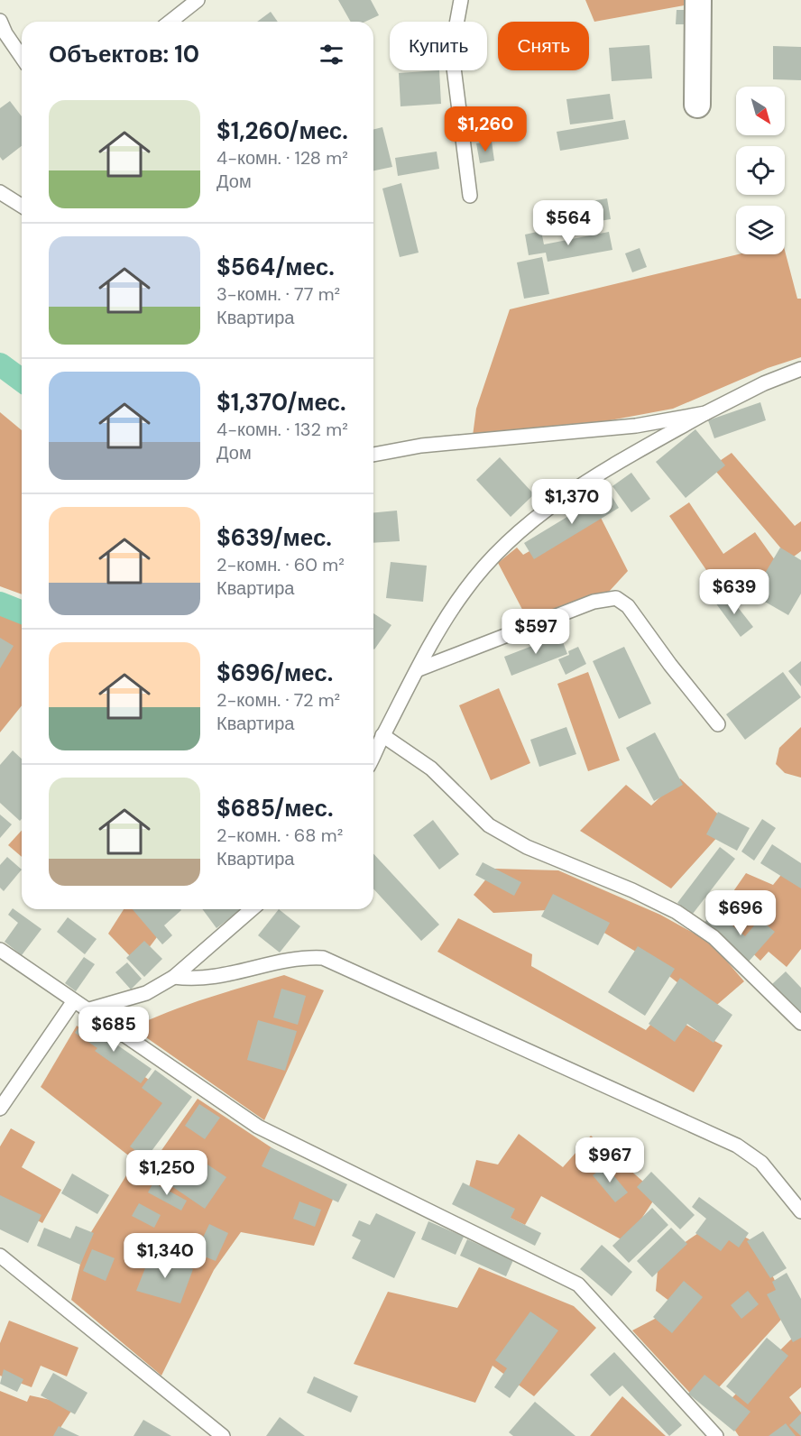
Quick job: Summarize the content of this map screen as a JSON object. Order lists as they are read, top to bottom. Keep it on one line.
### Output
{"north":"bottom right","page":{"chip":["Купить","Снять"],"heading":"Объектов: 10","list":[{"name":"$1,260/мес.","note":"4-комн. · 128 m² · Дом"},{"name":"$564/мес.","note":"3-комн. · 77 m² · Квартира"},{"name":"$1,370/мес.","note":"4-комн. · 132 m² · Дом"},{"name":"$639/мес.","note":"2-комн. · 60 m² · Квартира"},{"name":"$696/мес.","note":"2-комн. · 72 m² · Квартира"},{"name":"$685/мес.","note":"2-комн. · 68 m² · Квартира"}],"price":["$1,260","$564","$1,370","$639","$597","$696","$685","$967","$1,250","$1,340"]}}
